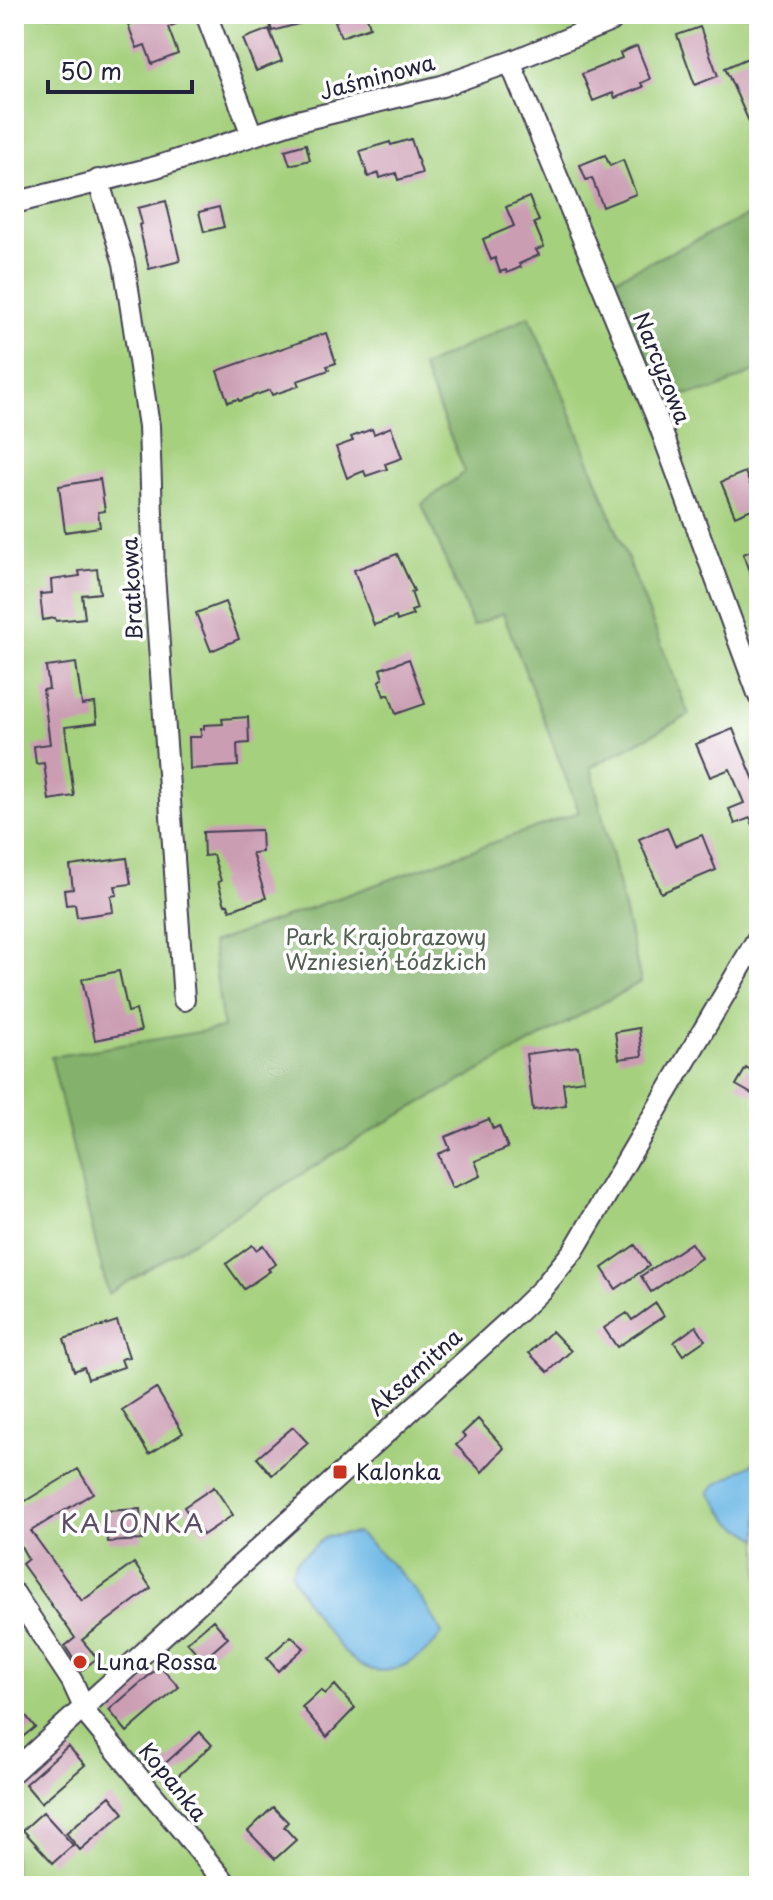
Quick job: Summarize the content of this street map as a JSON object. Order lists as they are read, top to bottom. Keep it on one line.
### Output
{"streets":{"street":["Jaśminowa","Narcyzowa","Bratkowa","Aksamitna","Kopanka"]},"crossings":[["Jaśminowa","Narcyzowa"],["Jaśminowa","Bratkowa"],["Aksamitna","Kopanka"]],"districts":["KALONKA"],"parks":["Park Krajobrazowy Wzniesień Łódzkich"],"places":{"transit":["Kalonka"],"other":["Luna Rossa"]},"scale_bar":"50 m"}
